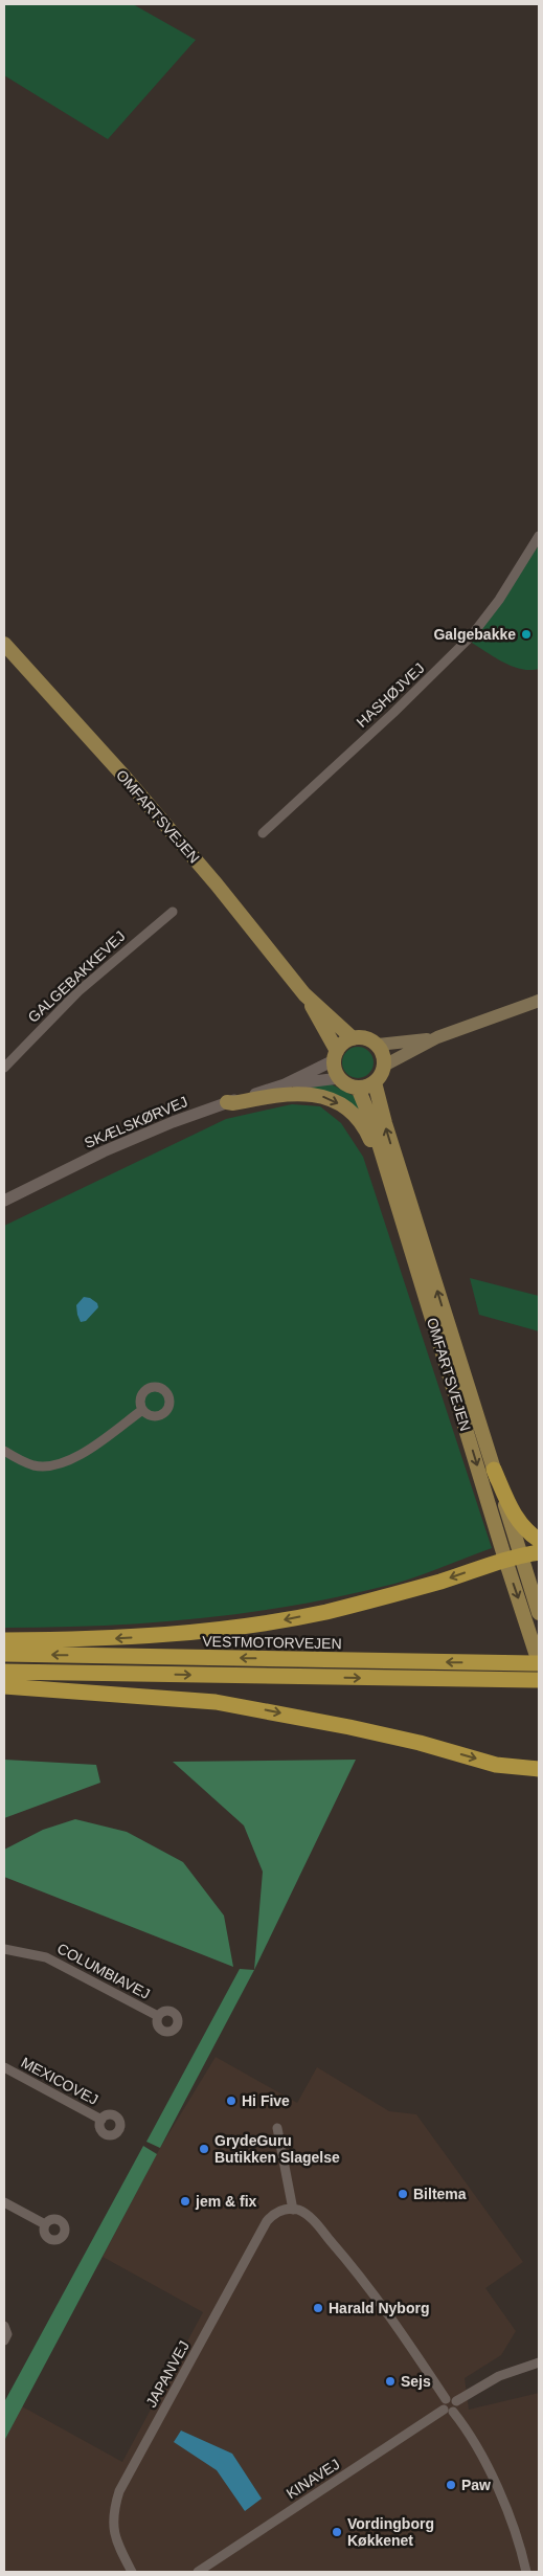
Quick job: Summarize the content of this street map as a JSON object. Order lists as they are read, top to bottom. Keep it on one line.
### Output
{"streets":{"highway":["VESTMOTORVEJEN"],"main road":["OMFARTSVEJEN"],"street":["HASHØJVEJ","GALGEBAKKEVEJ","SKÆLSKØRVEJ","COLUMBIAVEJ","MEXICOVEJ","JAPANVEJ","KINAVEJ"]},"crossings":[["OMFARTSVEJEN","SKÆLSKØRVEJ"],["OMFARTSVEJEN","VESTMOTORVEJEN"]],"places":["Galgebakke","Hi Five","GrydeGuru Butikken Slagelse","Biltema","jem & fix","Harald Nyborg","Sejs","Paw","Vordingborg Køkkenet"]}
